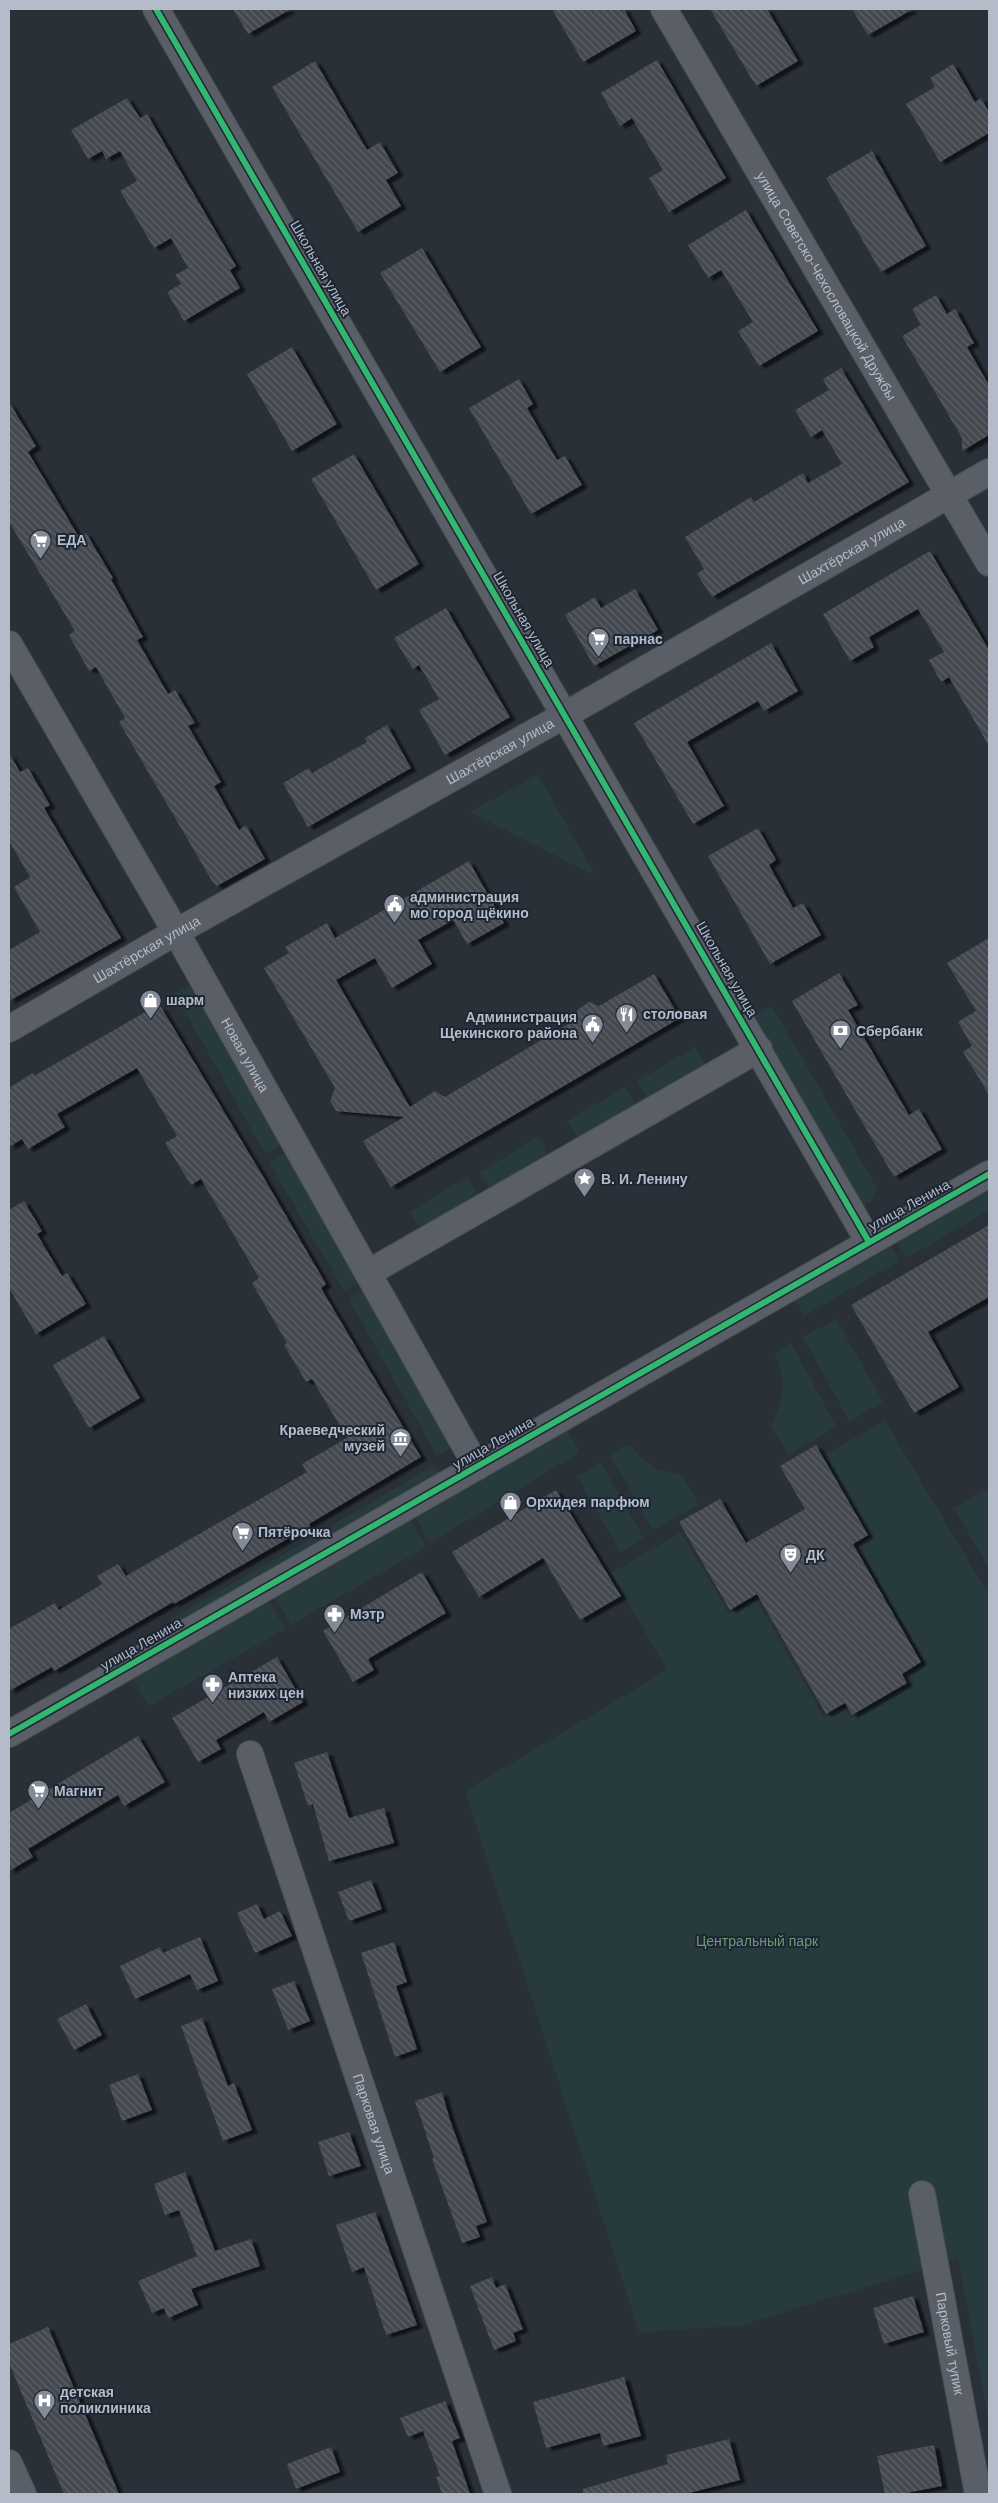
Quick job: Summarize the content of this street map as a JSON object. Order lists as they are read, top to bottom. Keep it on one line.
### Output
{"streets":{"street":["Школьная улица","улица Советско-Чехословацкой Дружбы","Шахтёрская улица","Новая улица","улица Ленина","Парковая улица","Парковый тупик"]},"crossings":[["Школьная улица","Шахтёрская улица"],["Школьная улица","улица Ленина"],["улица Советско-Чехословацкой Дружбы","Шахтёрская улица"],["Шахтёрская улица","Новая улица"],["Новая улица","улица Ленина"]],"parks":["Центральный парк"],"places":{"supermarket":["ЕДА","парнас","Пятёрочка","Магнит"],"public building":["администрация мо город щёкино","Администрация Щекинского района"],"shop":["шарм","Орхидея парфюм"],"restaurant":["столовая"],"bank":["Сбербанк"],"place":["В. И. Ленину"],"museum":["Краеведческий музей"],"theatre":["ДК"],"pharmacy":["Мэтр","Аптека низких цен"],"hospital":["детская поликлиника"]}}
